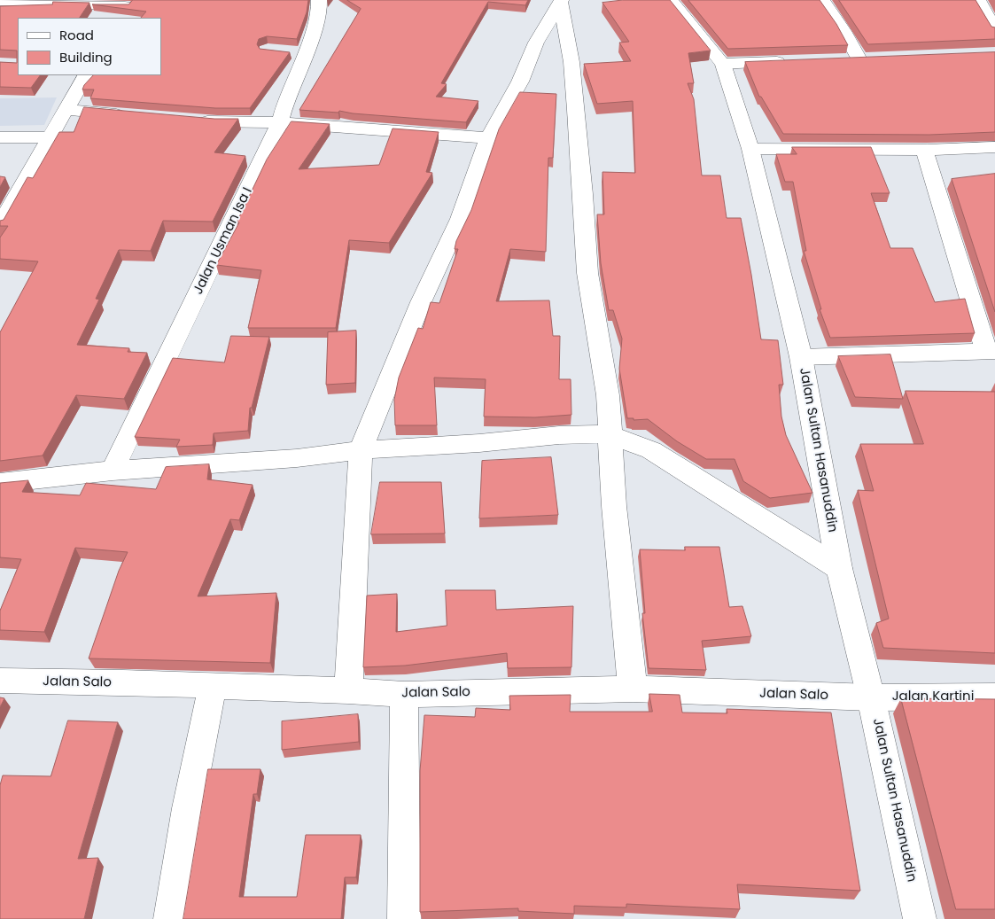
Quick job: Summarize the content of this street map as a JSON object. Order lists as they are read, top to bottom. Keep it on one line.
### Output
{"streets":{"main road":["Jalan Usman Isa I","Jalan Sultan Hasanuddin","Jalan Salo","Jalan Kartini"]},"crossings":[["Jalan Sultan Hasanuddin","Jalan Salo"],["Jalan Sultan Hasanuddin","Jalan Kartini"],["Jalan Salo","Jalan Kartini"]],"legend":["Road","Building"]}
